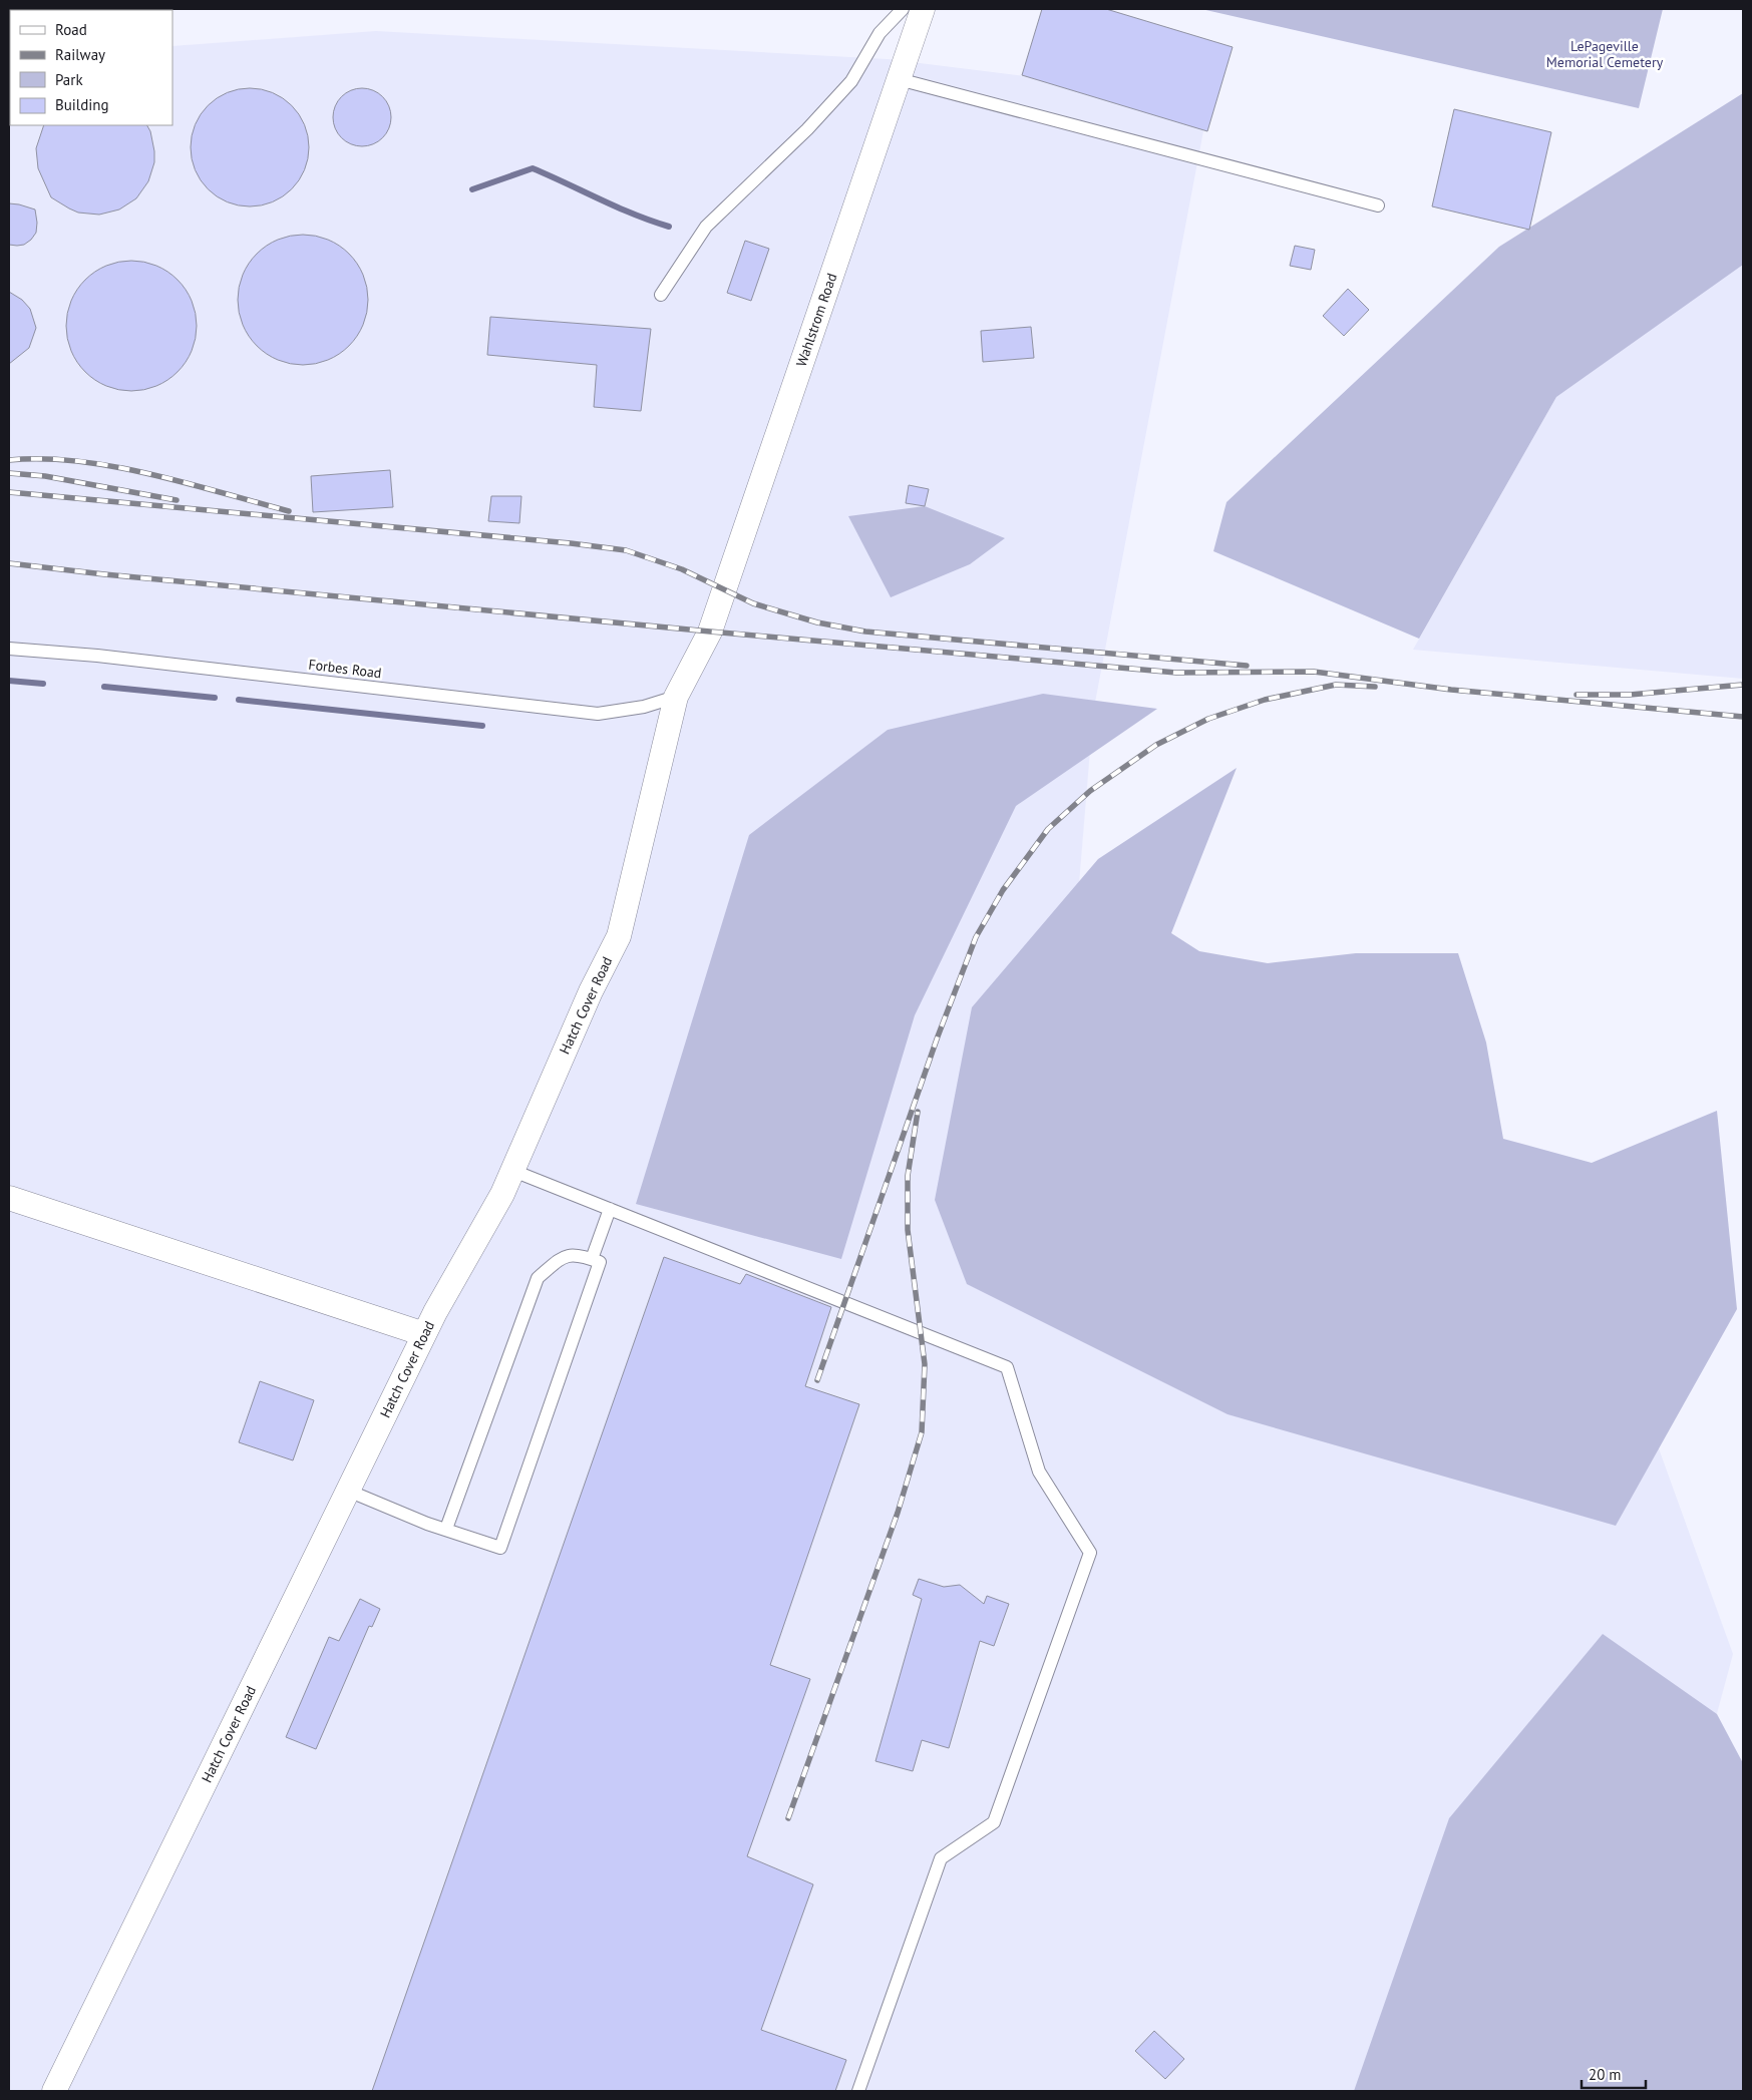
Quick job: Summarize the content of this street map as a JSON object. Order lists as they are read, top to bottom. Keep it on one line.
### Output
{"streets":{"street":["Wahlstrom Road","Hatch Cover Road"],"lane":["Forbes Road"]},"crossings":[["Wahlstrom Road","Hatch Cover Road"],["Forbes Road","Hatch Cover Road"]],"parks":["LePageville Memorial Cemetery"],"legend":["Road","Railway","Park","Building"],"scale_bar":"20 m"}
